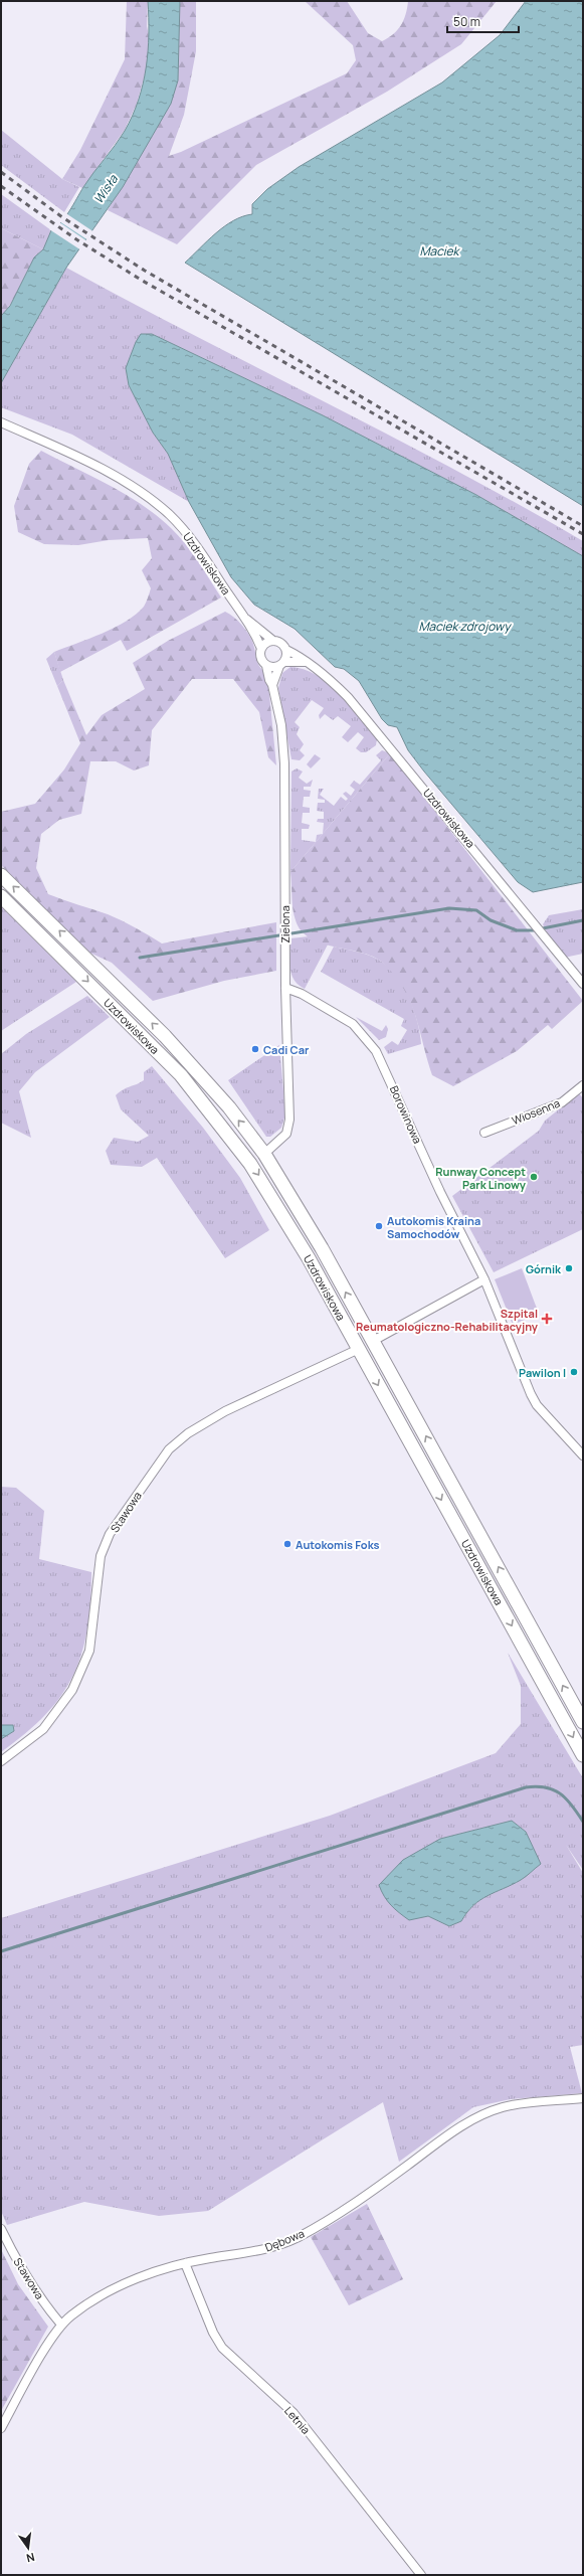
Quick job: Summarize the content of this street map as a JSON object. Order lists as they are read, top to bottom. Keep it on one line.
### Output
{"streets":{"main road":["Uzdrowiskowa"],"street":["Zielona","Wiosenna","Borowinowa","Stawowa","Dębowa","Letnia"]},"crossings":[["Uzdrowiskowa","Zielona"],["Uzdrowiskowa","Stawowa"],["Zielona","Borowinowa"],["Stawowa","Dębowa"],["Dębowa","Letnia"]],"water":["Wisła","Maciek","Maciek zdrojowy"],"places":{"other":["Cadi Car","Runway Concept Park Linowy","Autokomis Kraina Samochodów","Górnik","Pawilon I","Autokomis Foks"],"health":["Szpital Reumatologiczno-Rehabilitacyjny"]},"scale_bar":"50 m","north":"bottom"}
